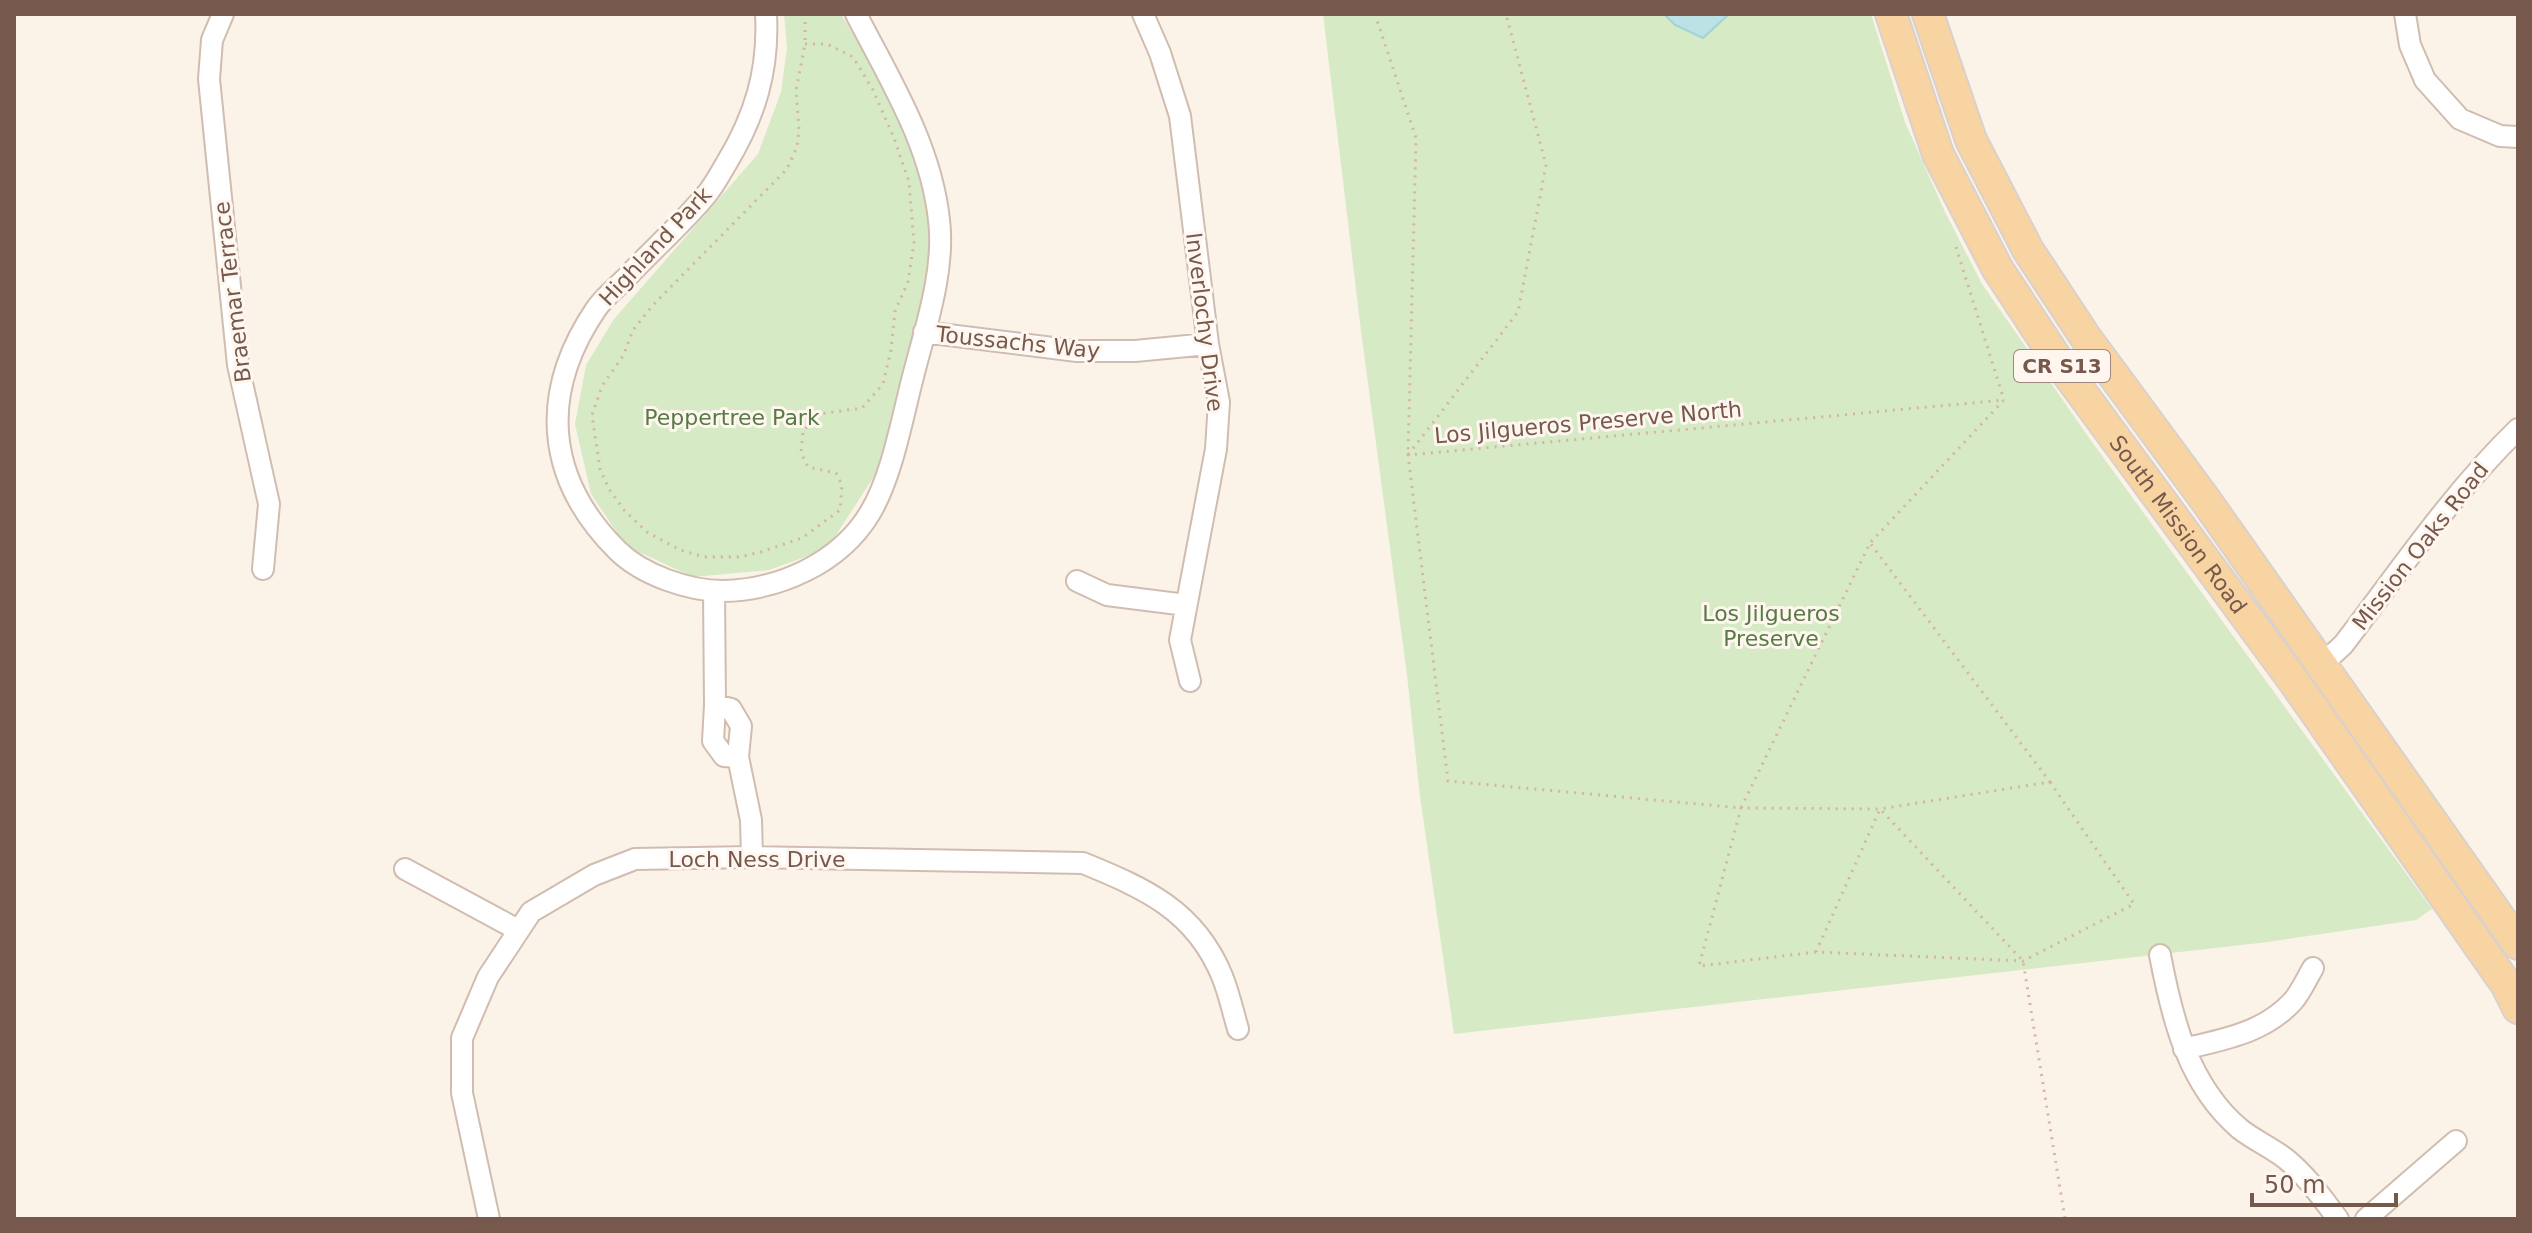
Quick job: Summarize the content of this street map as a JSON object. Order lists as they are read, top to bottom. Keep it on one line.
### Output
{"streets":{"main road":["CR S13","South Mission Road"],"street":["Highland Park","Braemar Terrace","Inverlochy Drive","Toussachs Way","Mission Oaks Road","Loch Ness Drive"],"path":["Los Jilgueros Preserve North"]},"crossings":[["Highland Park","Toussachs Way"],["Inverlochy Drive","Toussachs Way"],["South Mission Road","Mission Oaks Road"]],"parks":["Peppertree Park","Los Jilgueros Preserve"],"scale_bar":"50 m"}
